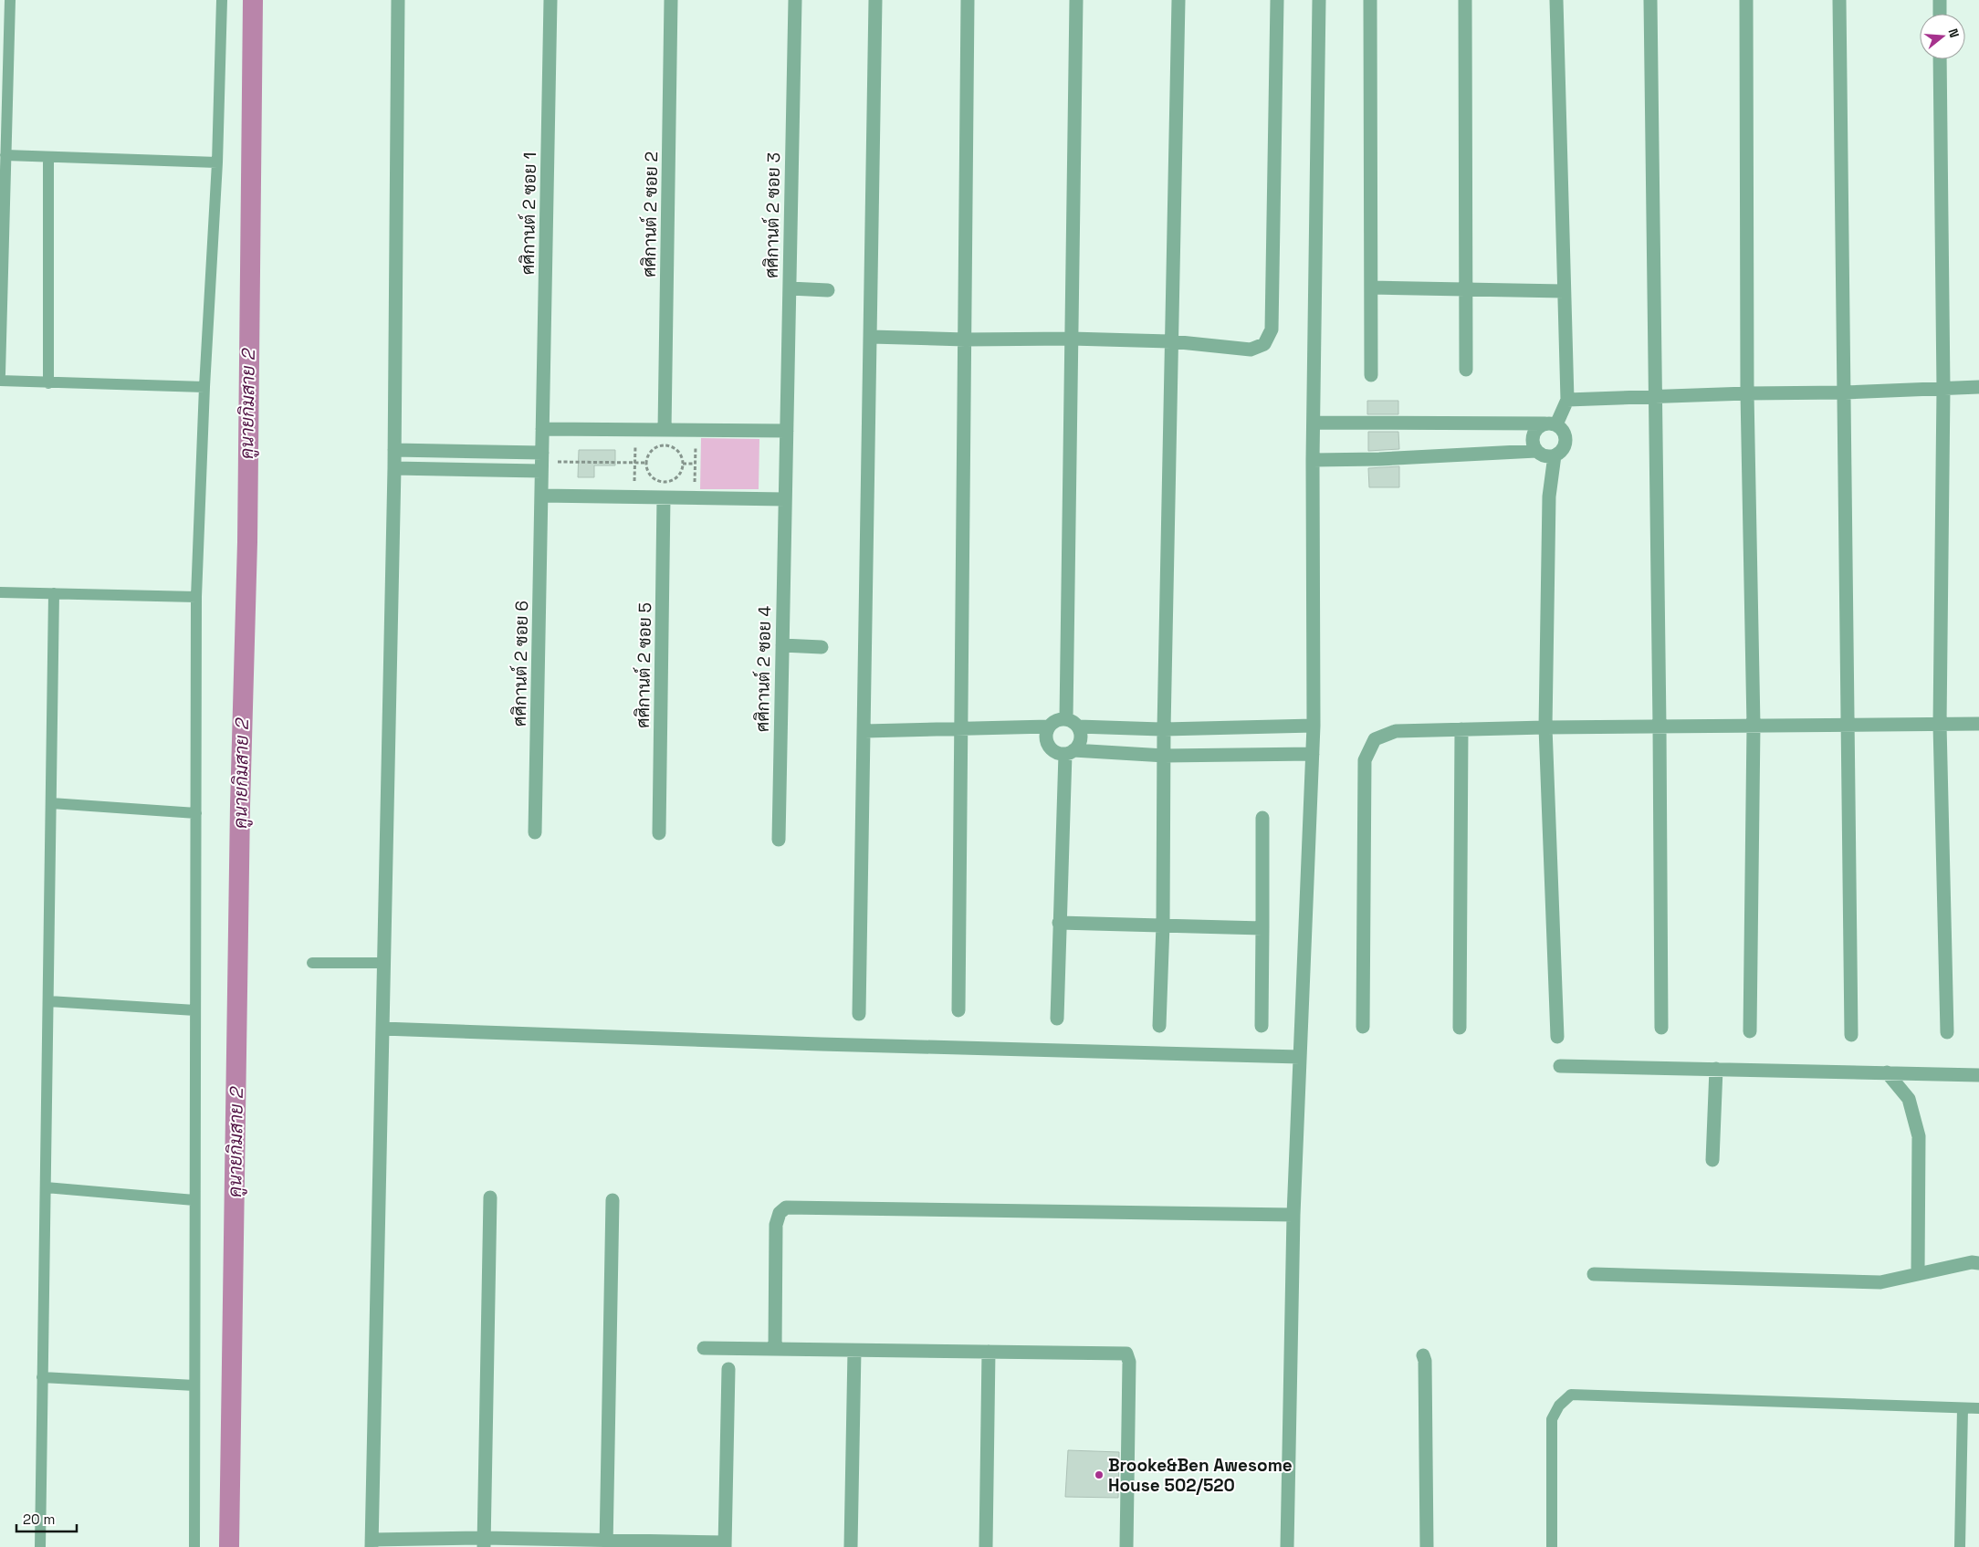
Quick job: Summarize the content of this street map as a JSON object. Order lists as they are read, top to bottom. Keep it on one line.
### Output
{"streets":{"street":["ศศิกานต์ 2 ซอย 1","ศศิกานต์ 2 ซอย 2","ศศิกานต์ 2 ซอย 3","ศศิกานต์ 2 ซอย 6","ศศิกานต์ 2 ซอย 5","ศศิกานต์ 2 ซอย 4"]},"crossings":[["ศศิกานต์ 2 ซอย 1","ศศิกานต์ 2 ซอย 6"],["ศศิกานต์ 2 ซอย 3","ศศิกานต์ 2 ซอย 4"]],"water":["คูนายกิมสาย 2"],"places":["Brooke&Ben Awesome House 502/520"],"scale_bar":"20 m","north":"right"}
